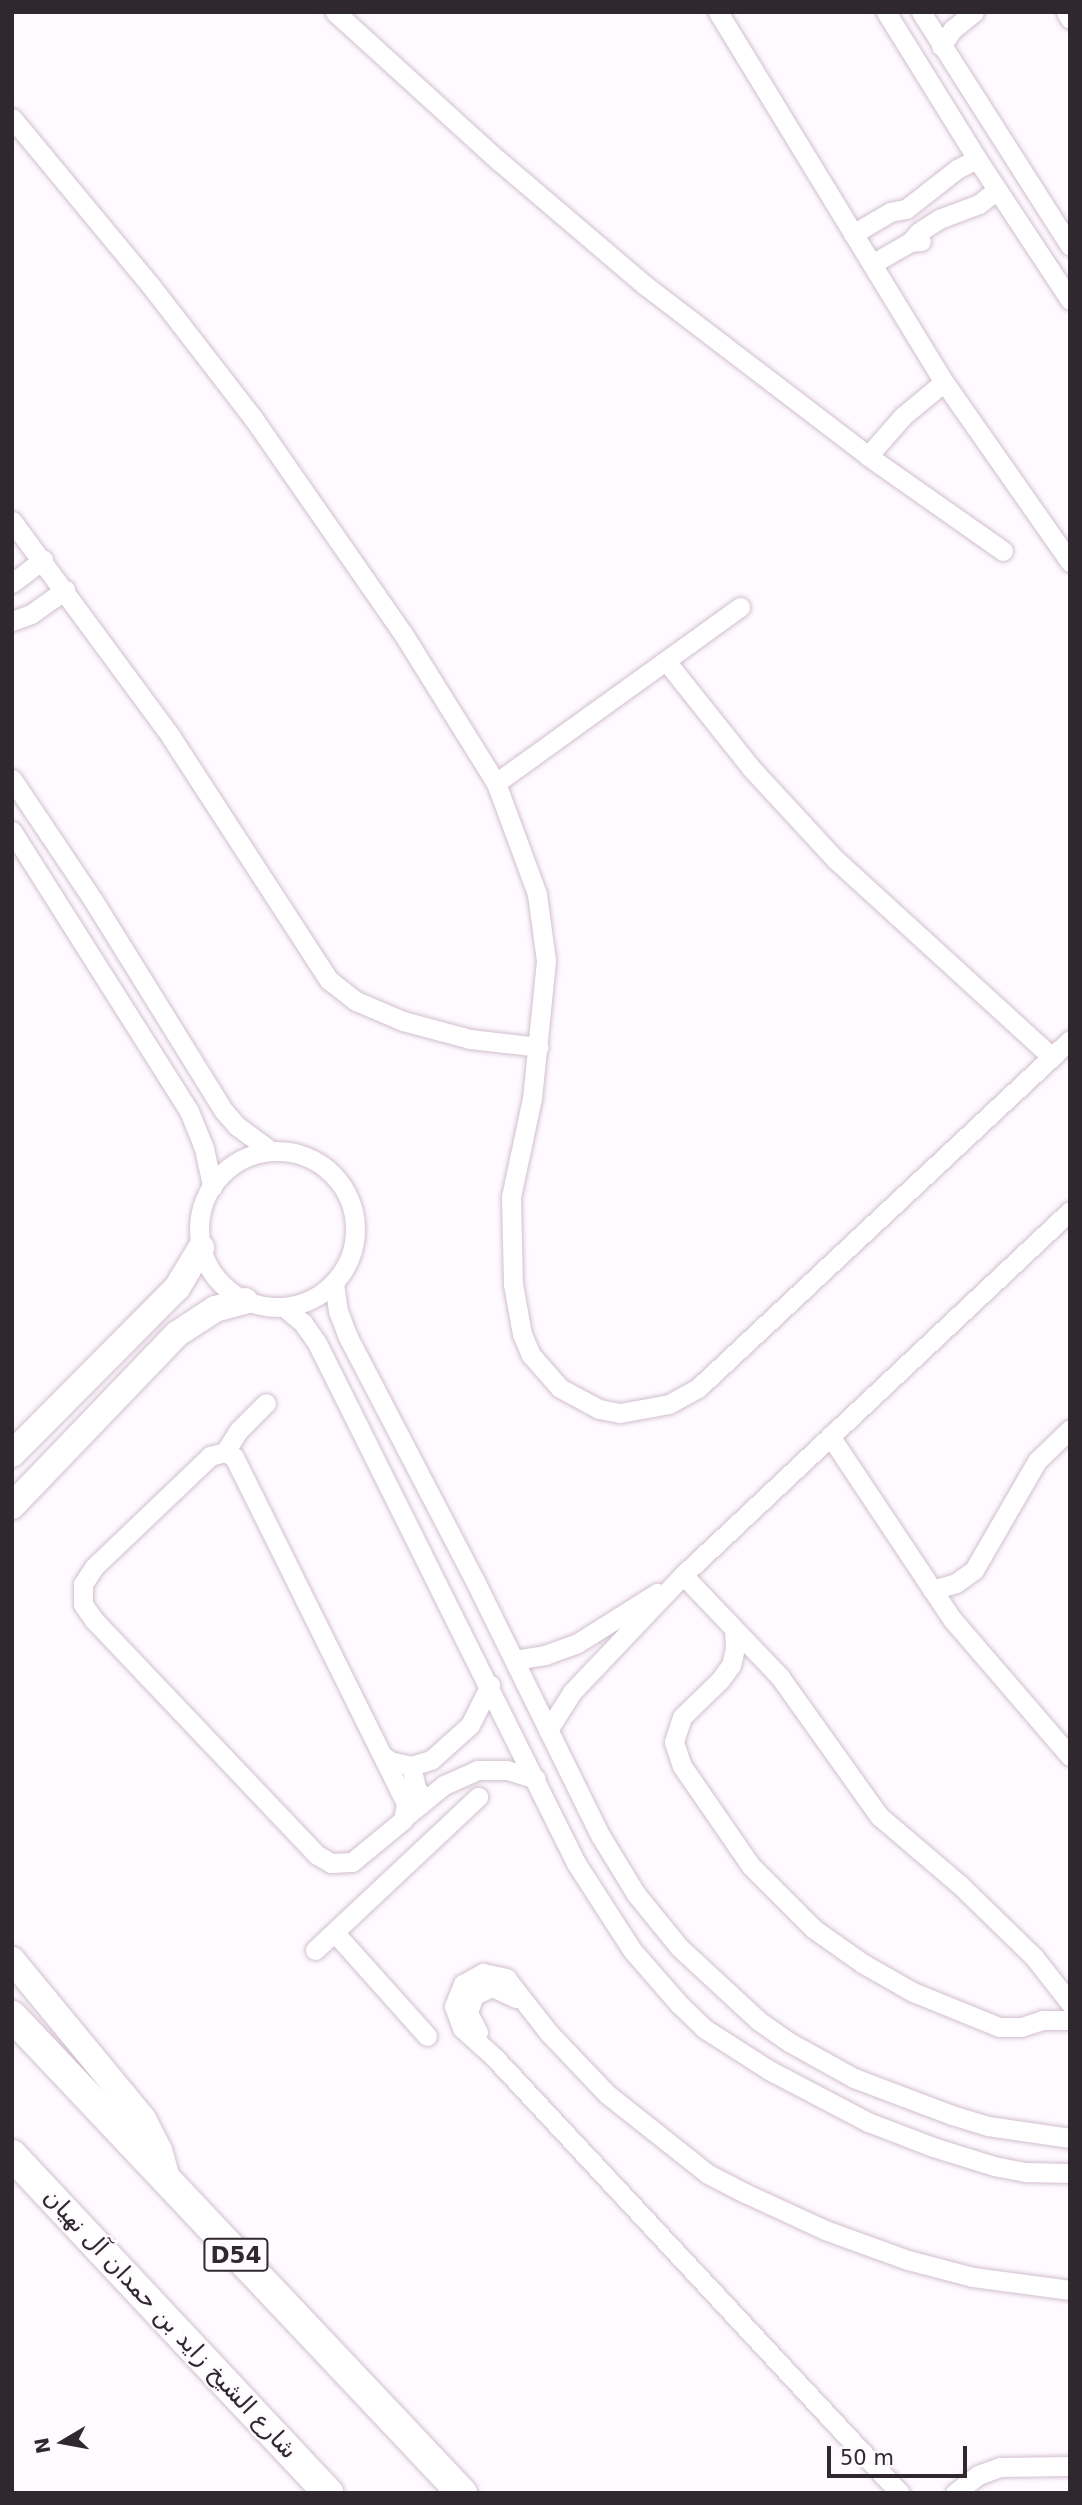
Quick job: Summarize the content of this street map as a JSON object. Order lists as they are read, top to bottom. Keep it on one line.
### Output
{"streets":{"main road":["D54","شارع الشيخ زايد بن حمدان آل نهيان"]},"scale_bar":"50 m","north":"left"}
